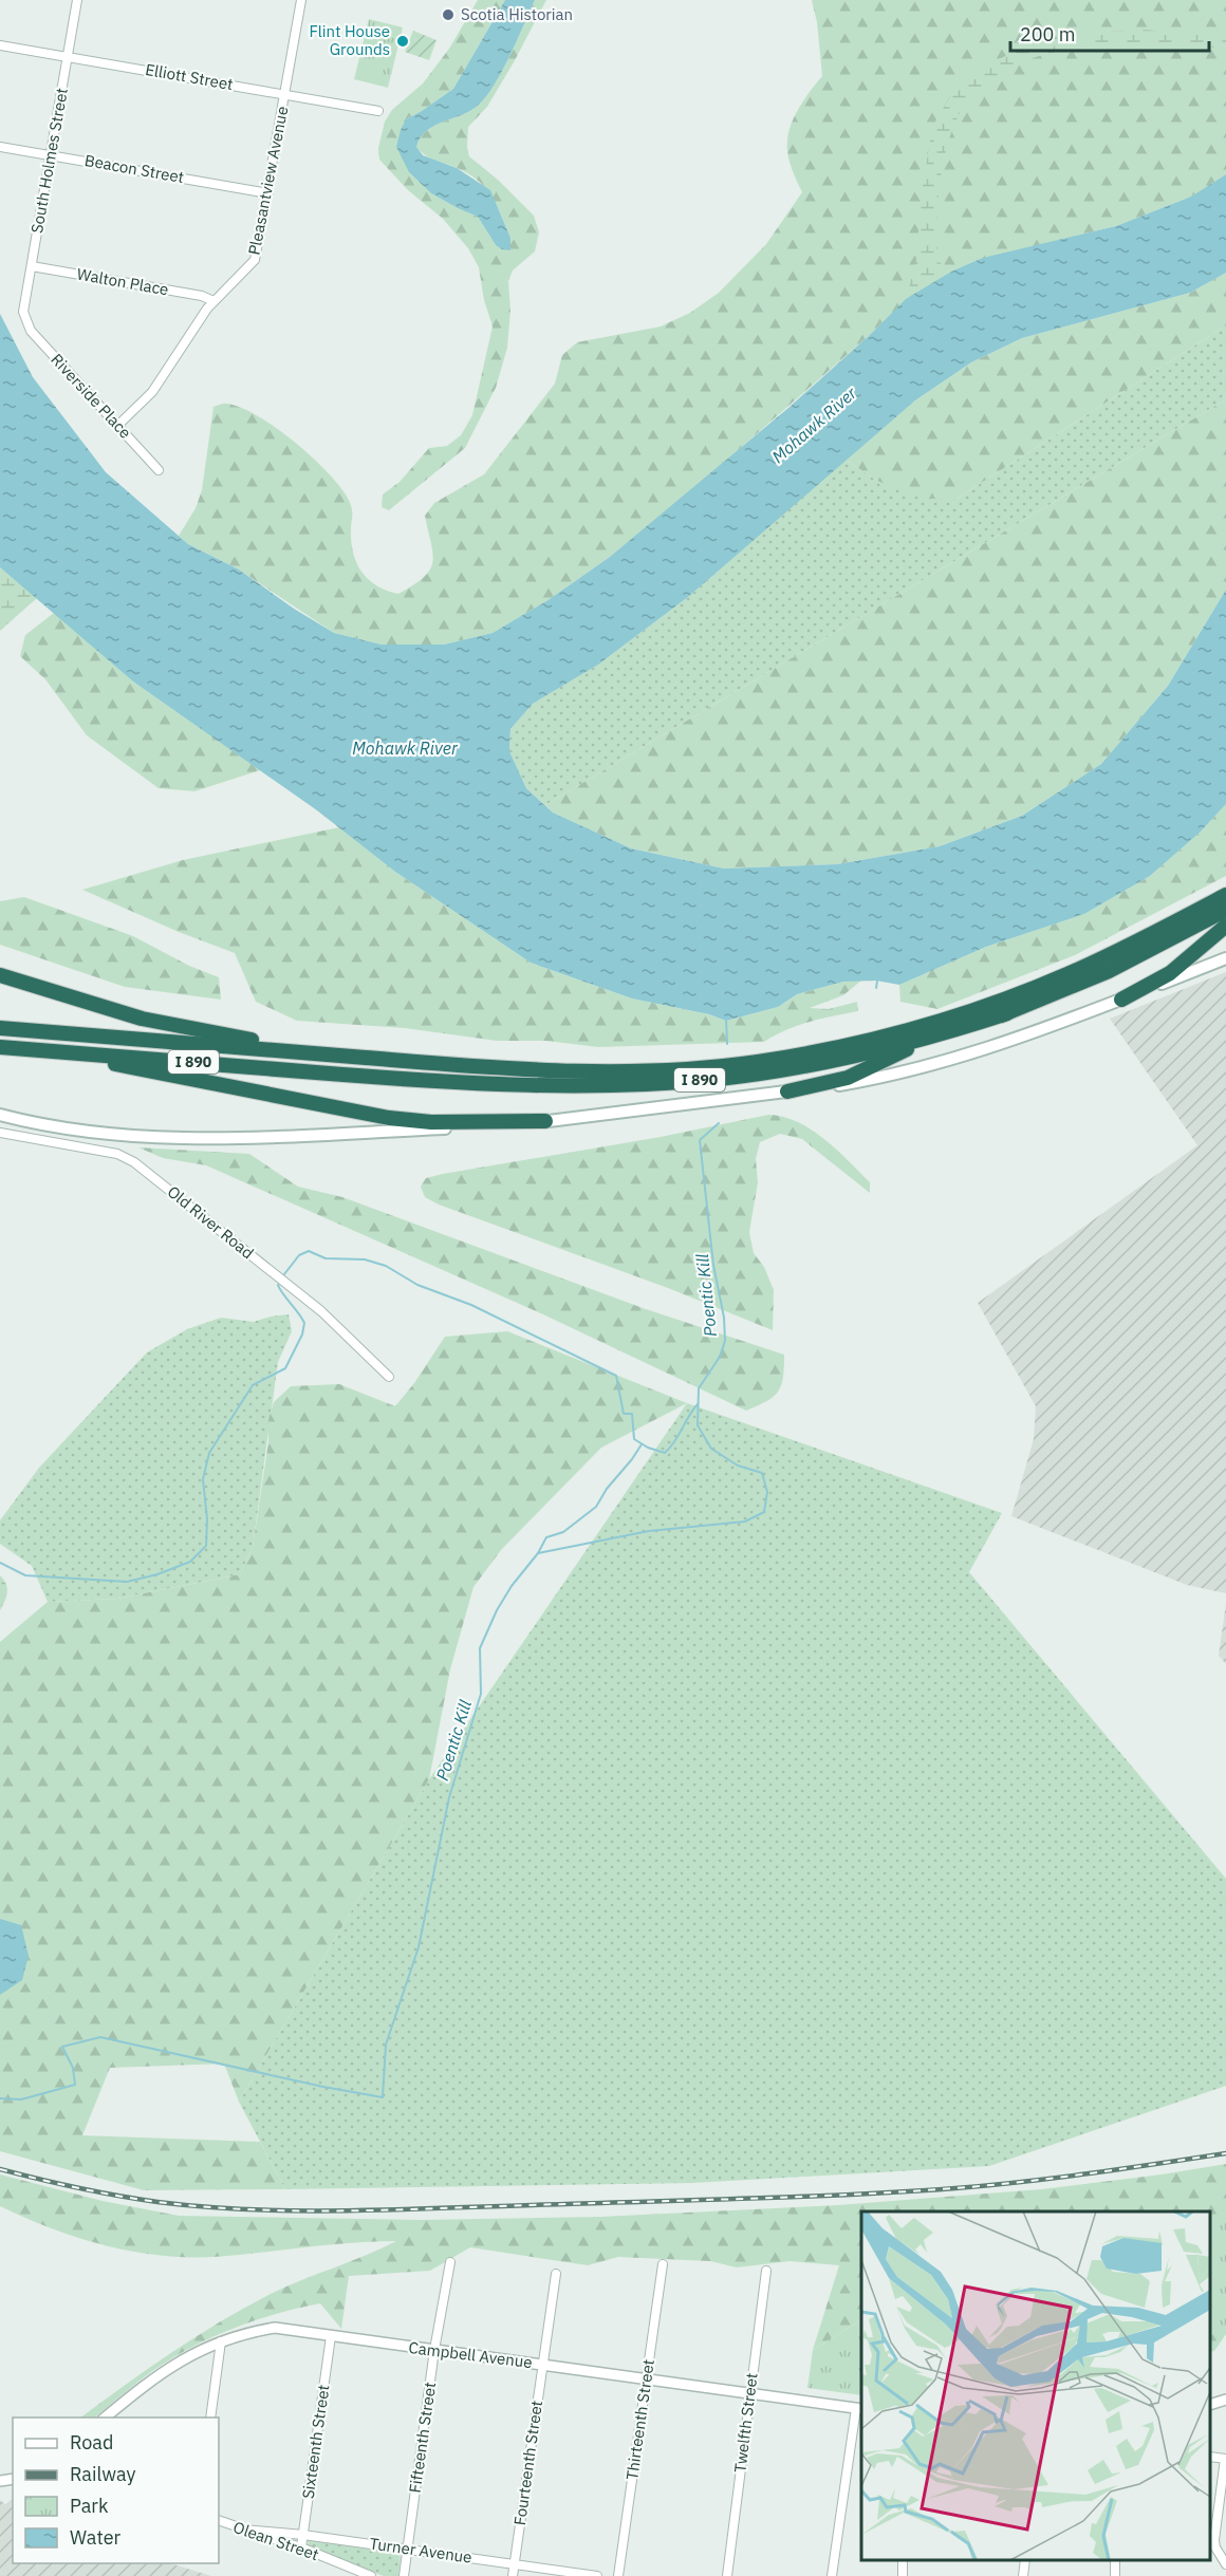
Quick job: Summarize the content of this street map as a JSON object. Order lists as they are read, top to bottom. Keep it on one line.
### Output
{"streets":{"highway":["I 890"],"street":["Elliott Street","South Holmes Street","Beacon Street","Pleasantview Avenue","Walton Place","Riverside Place","Old River Road","Campbell Avenue","Thirteenth Street","Twelfth Street","Fifteenth Street","Sixteenth Street","Fourteenth Street","Olean Street","Turner Avenue"]},"crossings":[["Elliott Street","South Holmes Street"],["Elliott Street","Pleasantview Avenue"],["South Holmes Street","Beacon Street"],["South Holmes Street","Walton Place"],["South Holmes Street","Riverside Place"],["Beacon Street","Pleasantview Avenue"],["Pleasantview Avenue","Walton Place"],["Pleasantview Avenue","Riverside Place"],["Campbell Avenue","Thirteenth Street"],["Campbell Avenue","Twelfth Street"],["Campbell Avenue","Fifteenth Street"],["Campbell Avenue","Sixteenth Street"],["Campbell Avenue","Fourteenth Street"],["Fifteenth Street","Turner Avenue"],["Sixteenth Street","Olean Street"],["Sixteenth Street","Turner Avenue"],["Fourteenth Street","Turner Avenue"],["Olean Street","Turner Avenue"]],"water":["Mohawk River","Poentic Kill"],"places":["Scotia Historian","Flint House Grounds"],"legend":["Road","Railway","Park","Water"],"scale_bar":"200 m"}
